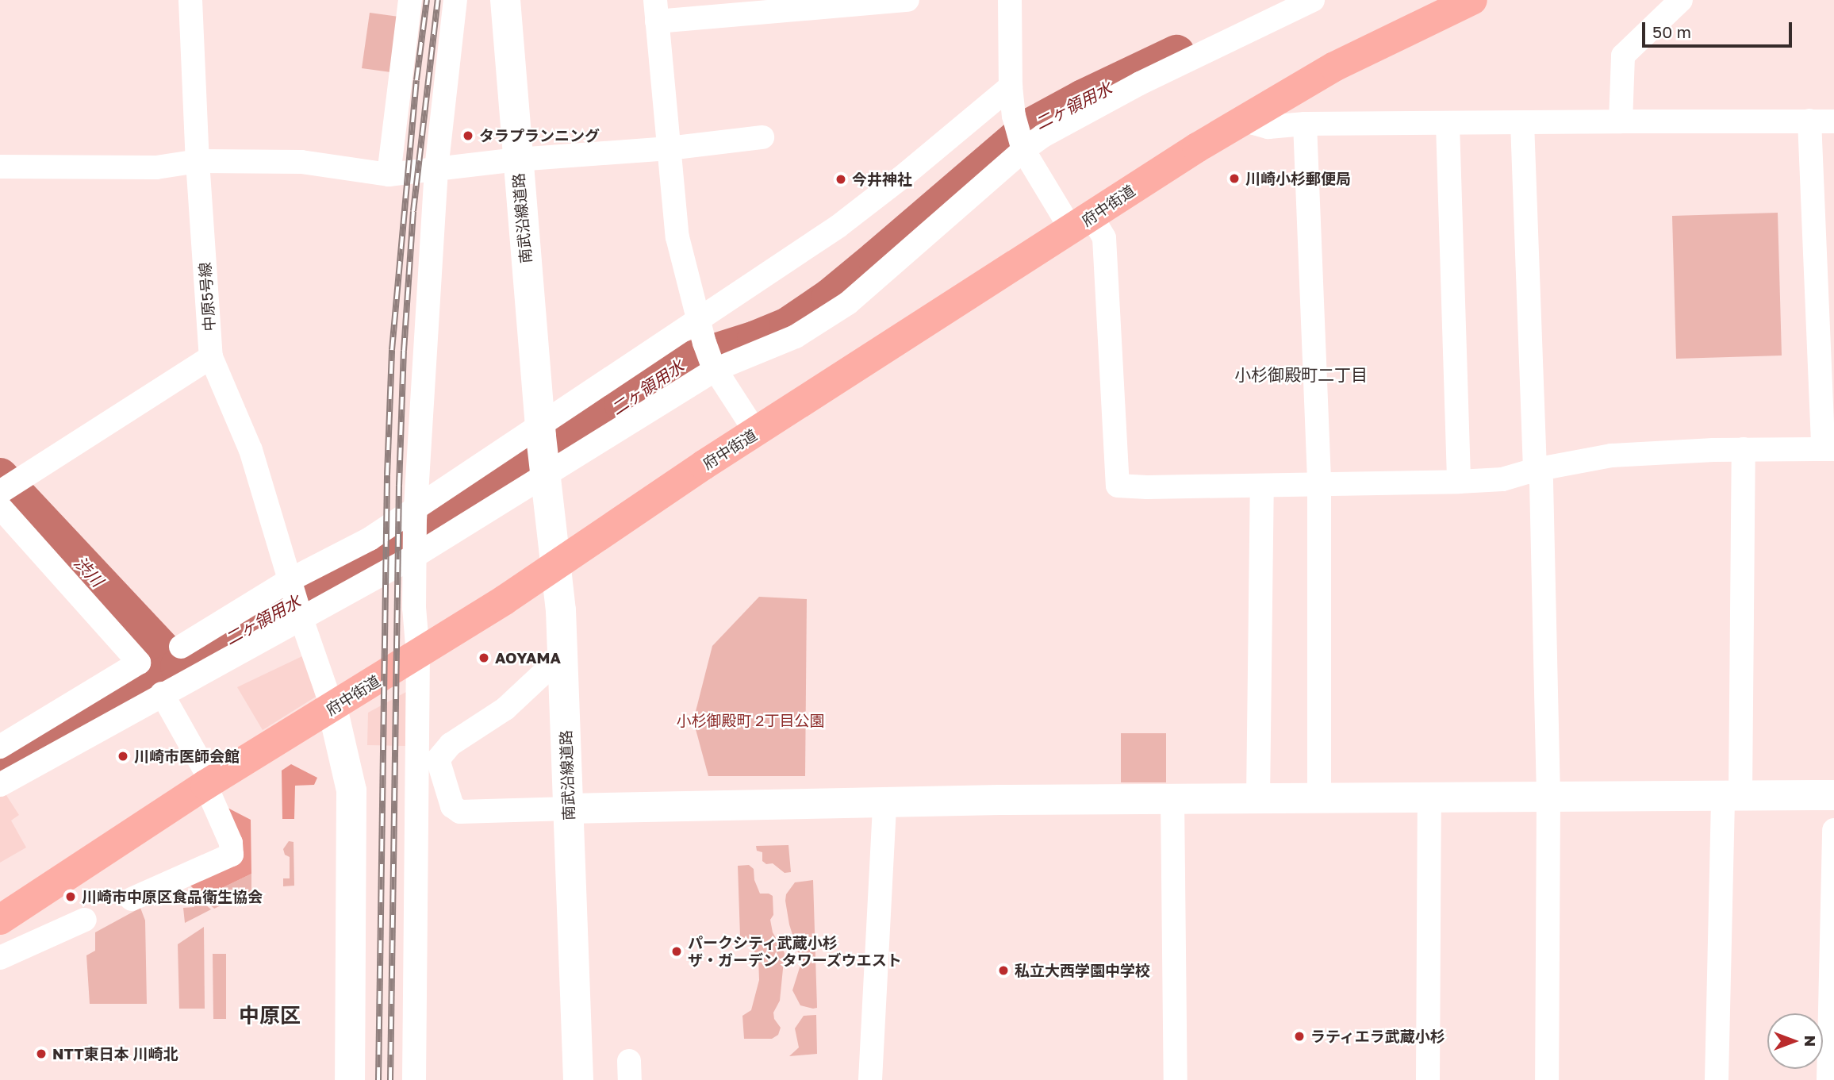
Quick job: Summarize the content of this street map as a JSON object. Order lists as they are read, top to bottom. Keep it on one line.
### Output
{"streets":{"highway":["府中街道"],"street":["南武沿線道路","中原5号線"]},"crossings":[["府中街道","南武沿線道路"],["府中街道","中原5号線"]],"districts":["小杉御殿町二丁目","中原区"],"water":["二ヶ領用水","渋川"],"parks":["小杉御殿町 2丁目公園"],"places":["タラプランニング","川崎小杉郵便局","今井神社","AOYAMA","川崎市医師会館","川崎市中原区食品衛生協会","パークシティ武蔵小杉 ザ・ガーデン タワーズウエスト","私立大西学園中学校","ラティエラ武蔵小杉","NTT東日本 川崎北"],"scale_bar":"50 m","north":"right"}
